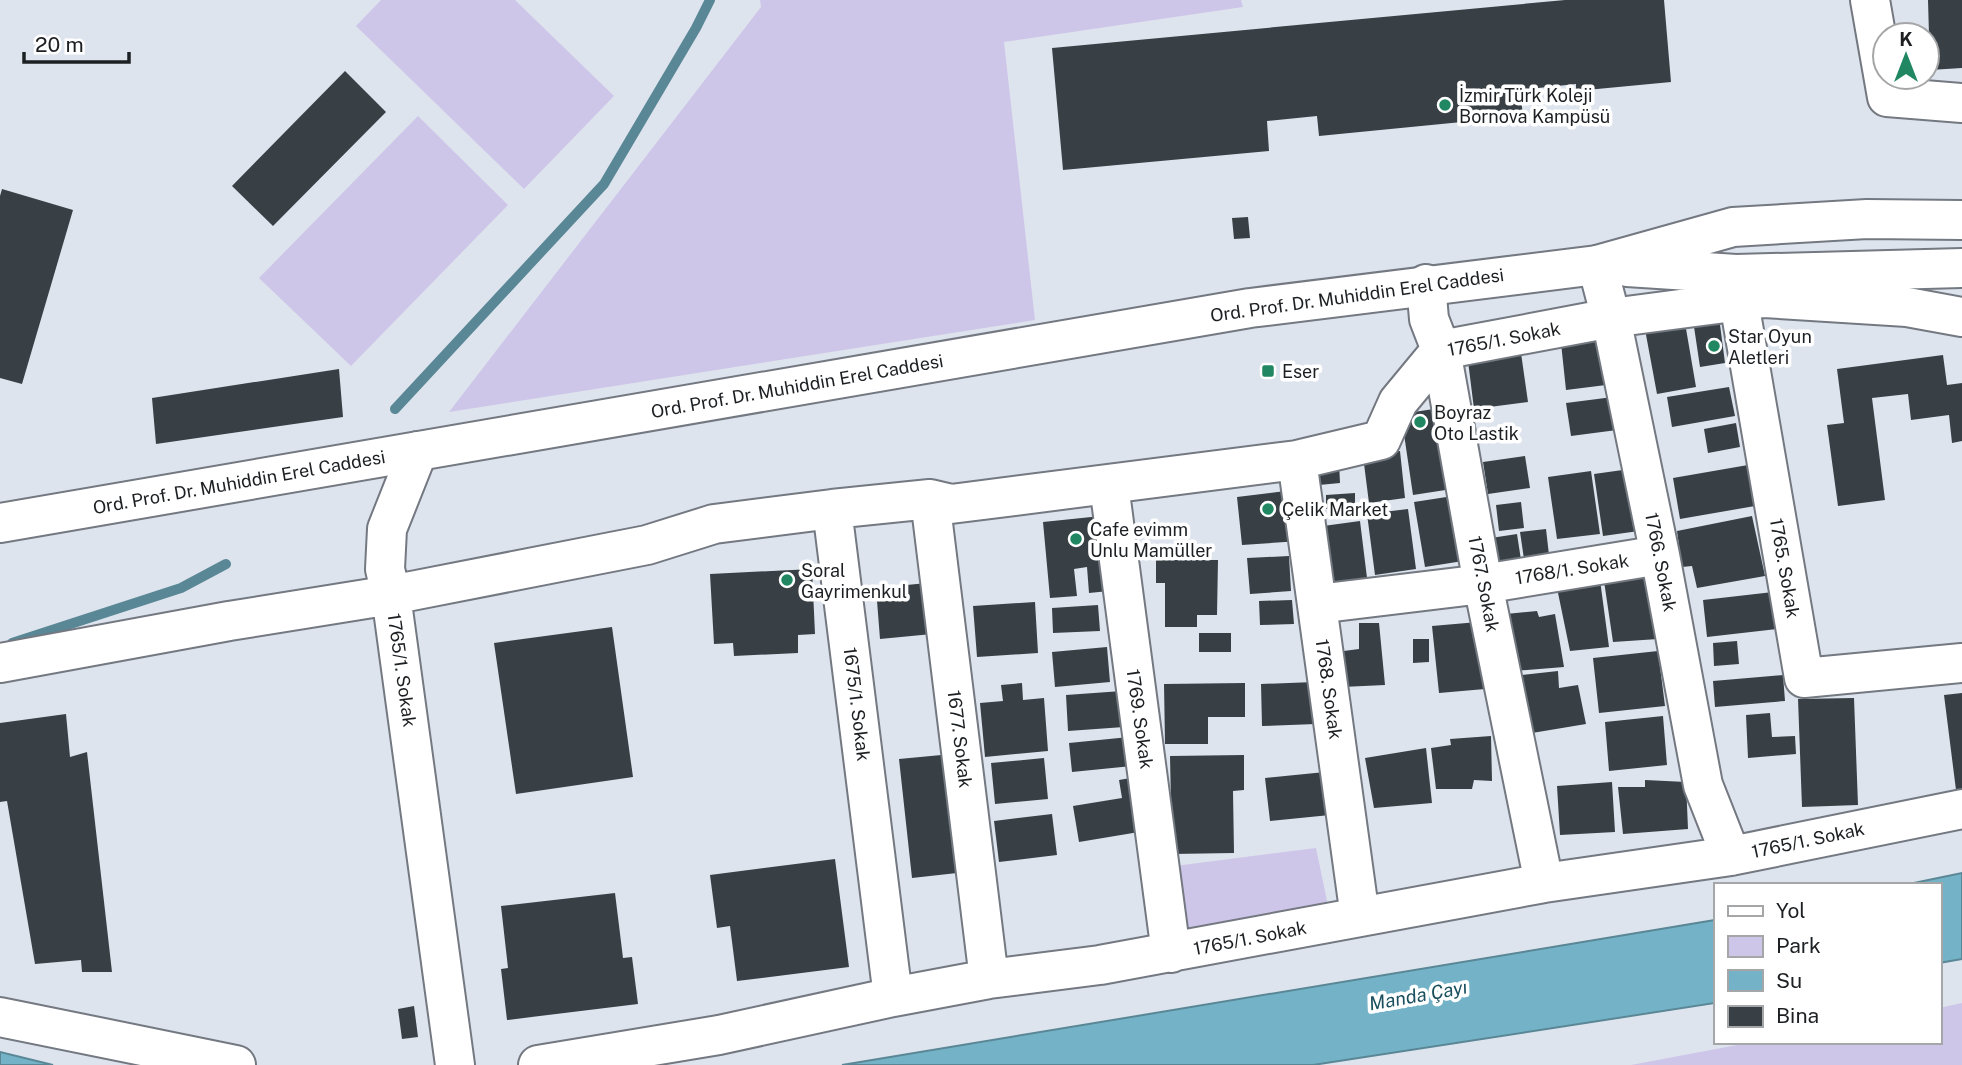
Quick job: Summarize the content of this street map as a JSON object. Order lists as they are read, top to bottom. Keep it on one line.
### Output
{"streets":{"street":["Ord. Prof. Dr. Muhiddin Erel Caddesi","1765/1. Sokak","1766. Sokak","1765. Sokak","1768/1. Sokak","1767. Sokak","1768. Sokak","1675/1. Sokak","1769. Sokak","1677. Sokak"]},"crossings":[["Ord. Prof. Dr. Muhiddin Erel Caddesi","1766. Sokak"],["Ord. Prof. Dr. Muhiddin Erel Caddesi","1767. Sokak"],["1765/1. Sokak","1766. Sokak"],["1765/1. Sokak","1765. Sokak"],["1765/1. Sokak","1767. Sokak"],["1765/1. Sokak","1768. Sokak"],["1765/1. Sokak","1675/1. Sokak"],["1765/1. Sokak","1769. Sokak"],["1765/1. Sokak","1677. Sokak"],["1766. Sokak","1768/1. Sokak"],["1768/1. Sokak","1767. Sokak"],["1768/1. Sokak","1768. Sokak"]],"water":["Manda Çayı"],"places":{"other":["İzmir Türk Koleji Bornova Kampüsü","Star Oyun Aletleri","Boyraz Oto Lastik","Çelik Market","Cafe evimm Unlu Mamüller","Soral Gayrimenkul"],"transit":["Eser"]},"legend":["Yol","Park","Su","Bina"],"scale_bar":"20 m","north":"top"}
